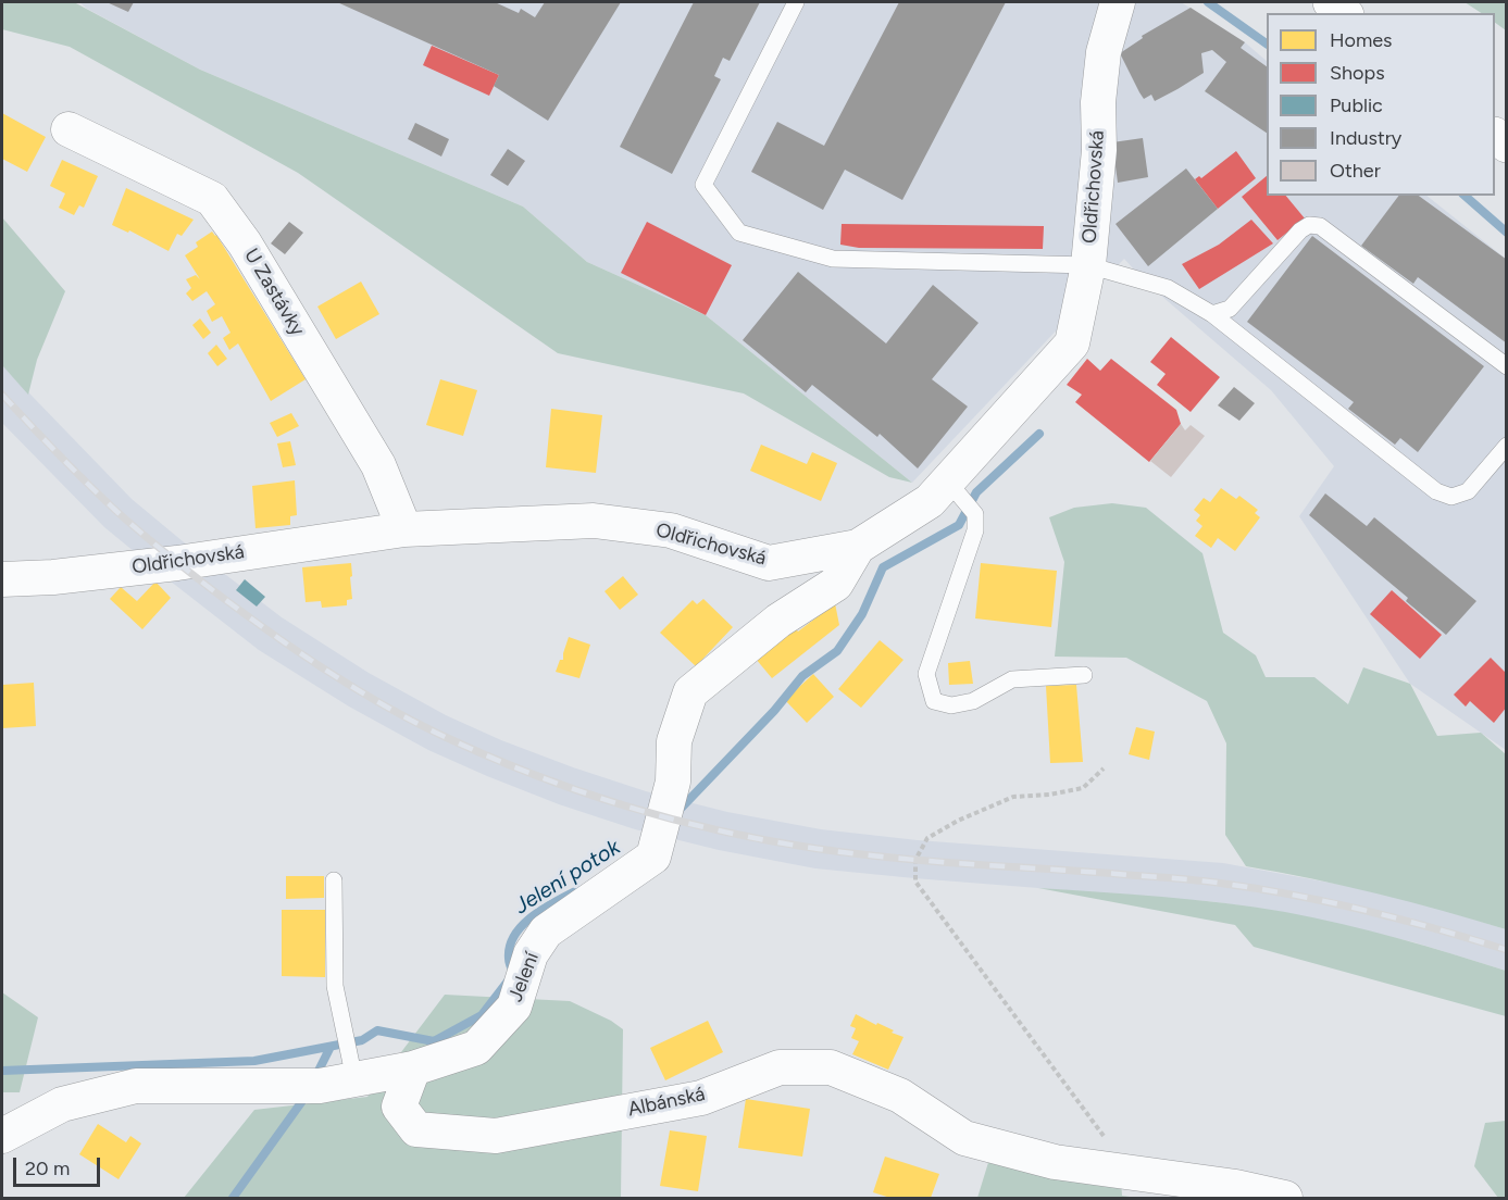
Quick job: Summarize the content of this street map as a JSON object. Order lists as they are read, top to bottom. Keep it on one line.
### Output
{"streets":{"street":["Oldřichovská","U Zastávky","Jelení","Albánská"]},"crossings":[["Oldřichovská","U Zastávky"],["Oldřichovská","Jelení"],["Jelení","Albánská"]],"water":["Jelení potok"],"legend":["Homes","Shops","Public","Industry","Other"],"scale_bar":"20 m"}
